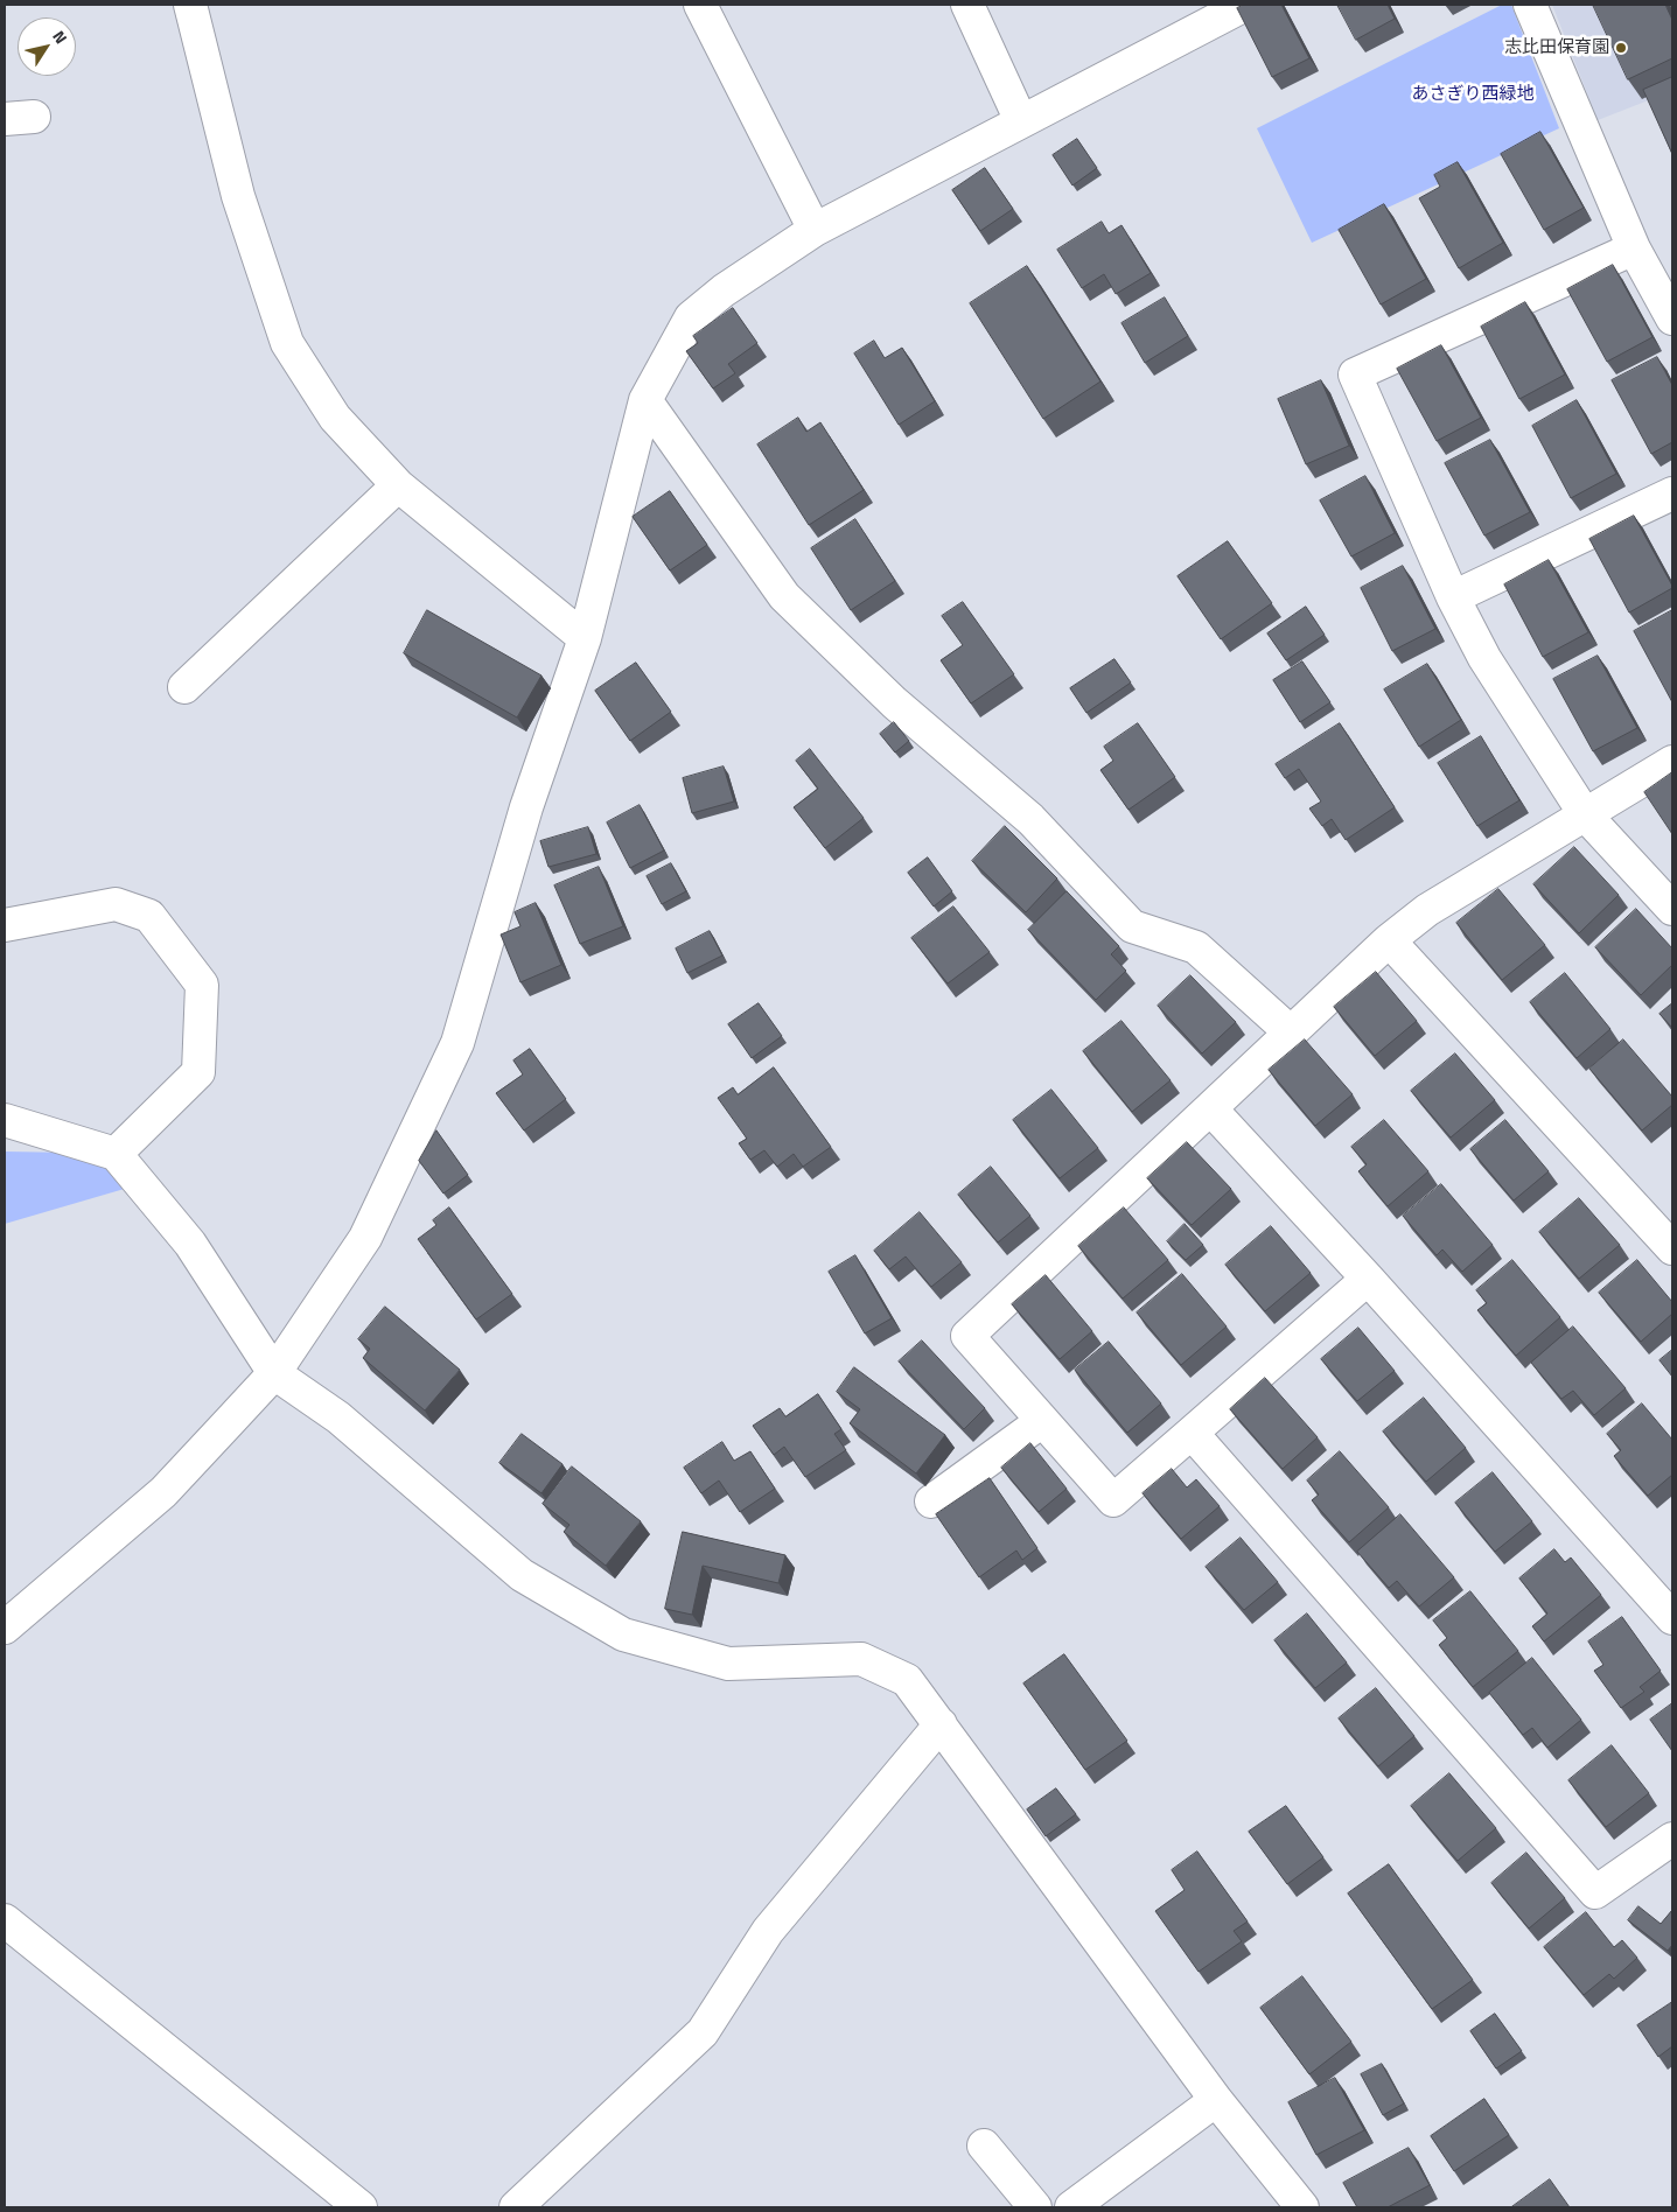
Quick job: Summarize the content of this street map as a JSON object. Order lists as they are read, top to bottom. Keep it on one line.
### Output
{"parks":["あさぎり西緑地"],"places":["志比田保育園"],"north":"top right"}
